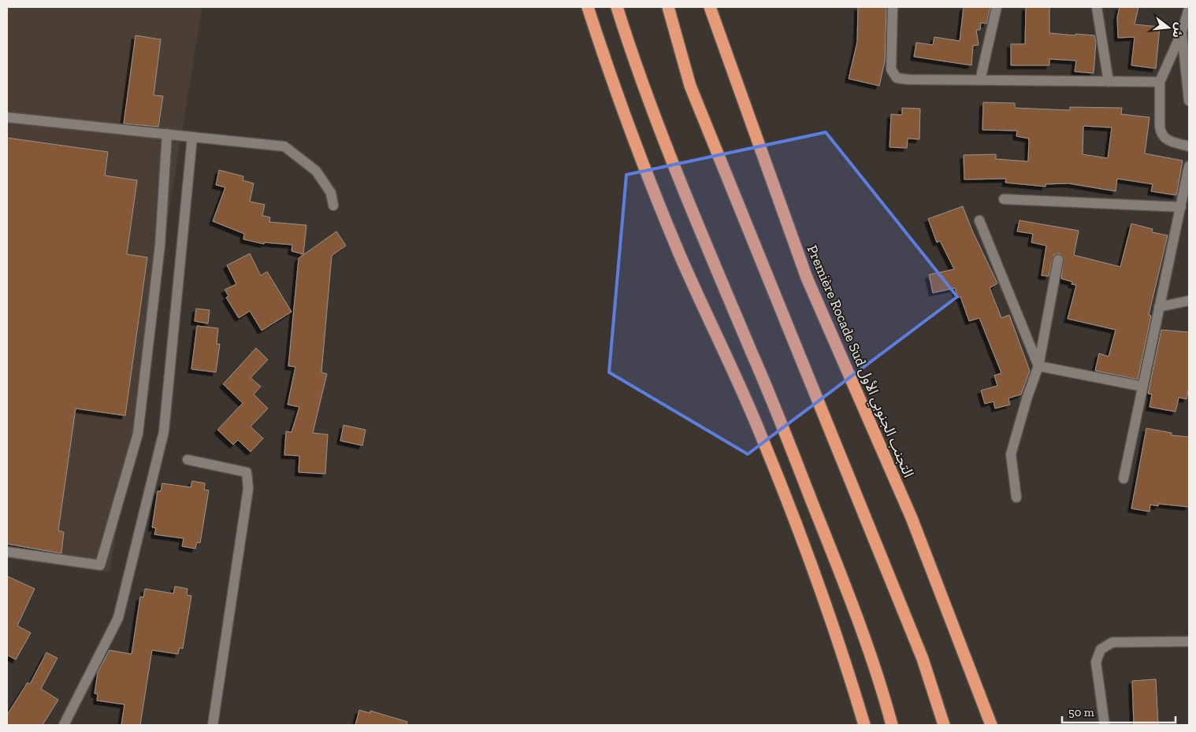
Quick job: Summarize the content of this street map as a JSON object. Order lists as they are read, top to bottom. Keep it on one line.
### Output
{"streets":{"highway":["Première Rocade Sud التجنب الجنوبي الأول"]},"scale_bar":"50 m","north":"right"}
